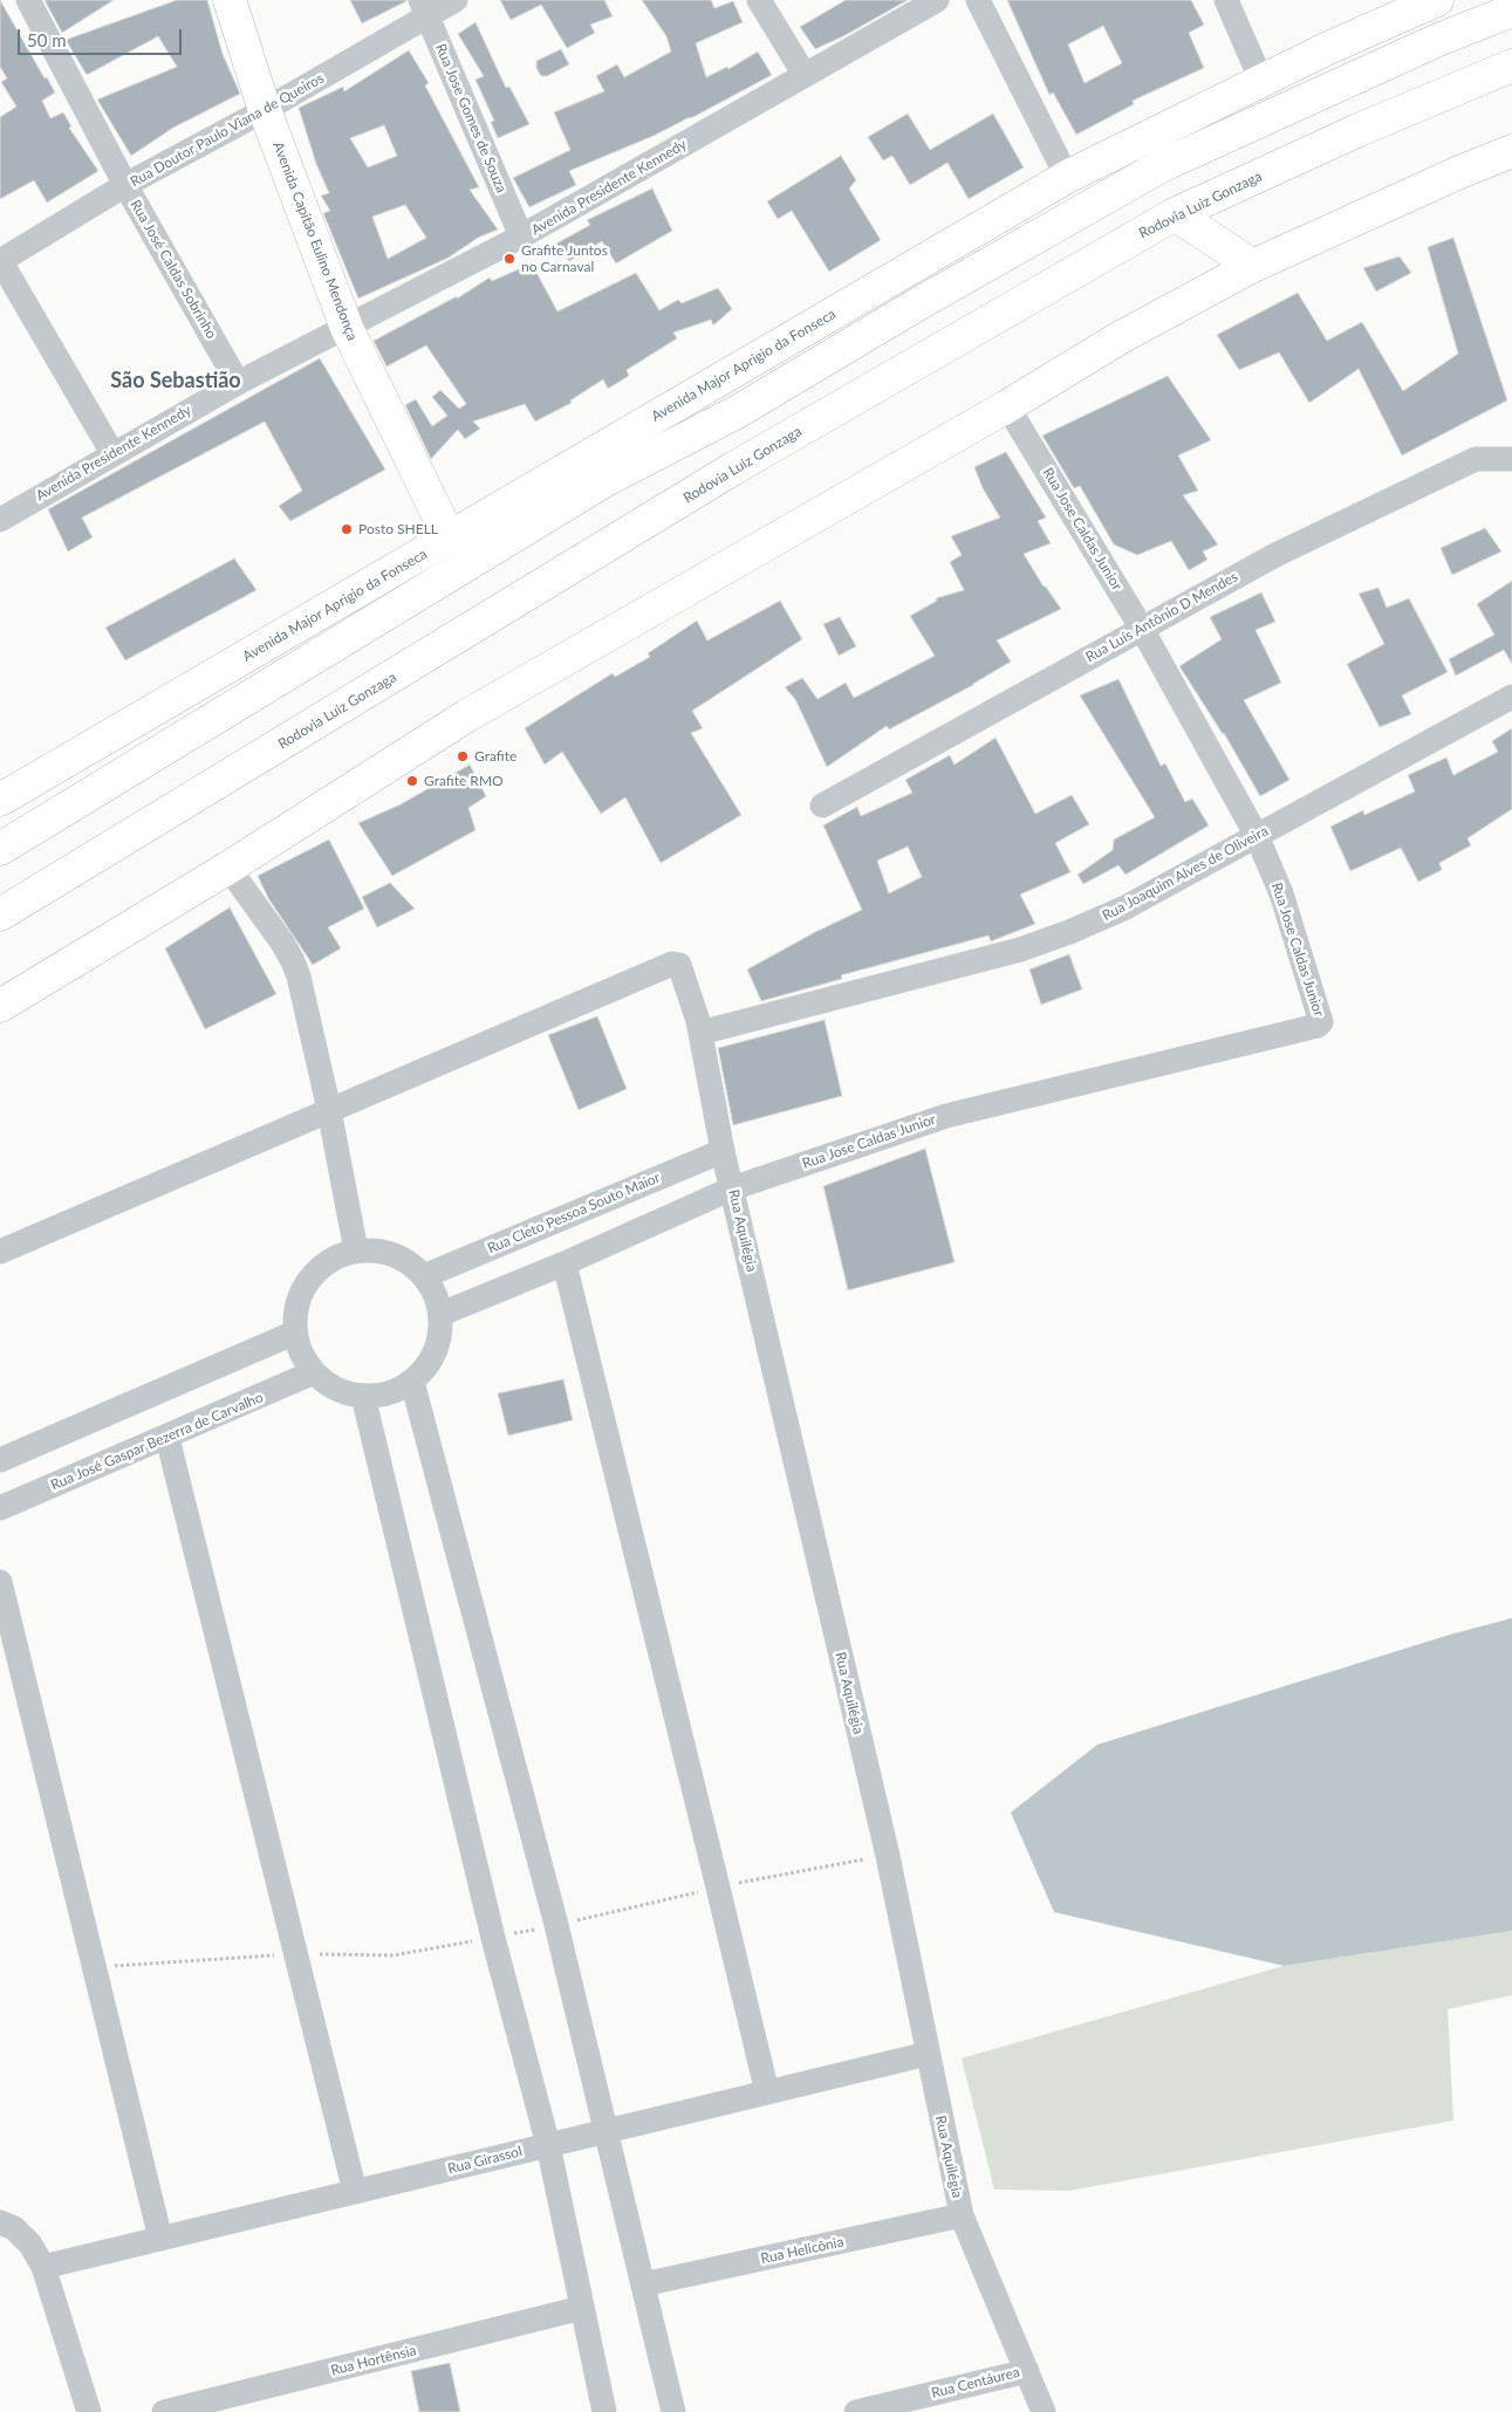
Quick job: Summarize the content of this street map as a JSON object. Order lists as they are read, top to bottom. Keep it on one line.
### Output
{"streets":{"main road":["Rodovia Luiz Gonzaga","Avenida Capitão Eulino Mendonça","Avenida Major Aprigio da Fonseca"],"street":["Rua Jose Gomes de Souza","Rua Doutor Paulo Viana de Queiros","Avenida Presidente Kennedy","Rua José Caldas Sobrinho","Rua Jose Caldas Junior","Rua Luís Antônio D Mendes","Rua Joaquim Alves de Oliveira","Rua Cleto Pessoa Souto Maior","Rua Aquilégia","Rua José Gaspar Bezerra de Carvalho","Rua Girassol","Rua Helicônia","Rua Hortênsia","Rua Centáurea"]},"crossings":[["Rua Jose Gomes de Souza","Rua Doutor Paulo Viana de Queiros"],["Rua Jose Gomes de Souza","Avenida Presidente Kennedy"],["Rua Doutor Paulo Viana de Queiros","Avenida Capitão Eulino Mendonça"],["Rua Doutor Paulo Viana de Queiros","Rua José Caldas Sobrinho"],["Avenida Presidente Kennedy","Avenida Capitão Eulino Mendonça"],["Avenida Presidente Kennedy","Rua José Caldas Sobrinho"],["Avenida Capitão Eulino Mendonça","Avenida Major Aprigio da Fonseca"],["Rua Jose Caldas Junior","Rua Luís Antônio D Mendes"],["Rua Jose Caldas Junior","Rua Joaquim Alves de Oliveira"],["Rua Jose Caldas Junior","Rua Aquilégia"],["Rua Joaquim Alves de Oliveira","Rua Aquilégia"],["Rua Cleto Pessoa Souto Maior","Rua Aquilégia"],["Rua Cleto Pessoa Souto Maior","Rua José Gaspar Bezerra de Carvalho"],["Rua Aquilégia","Rua Girassol"],["Rua Aquilégia","Rua Helicônia"],["Rua Aquilégia","Rua Centáurea"]],"districts":["São Sebastião"],"places":["Grafite Juntos no Carnaval","Posto SHELL","Grafite","Grafite RMO"],"scale_bar":"50 m"}
